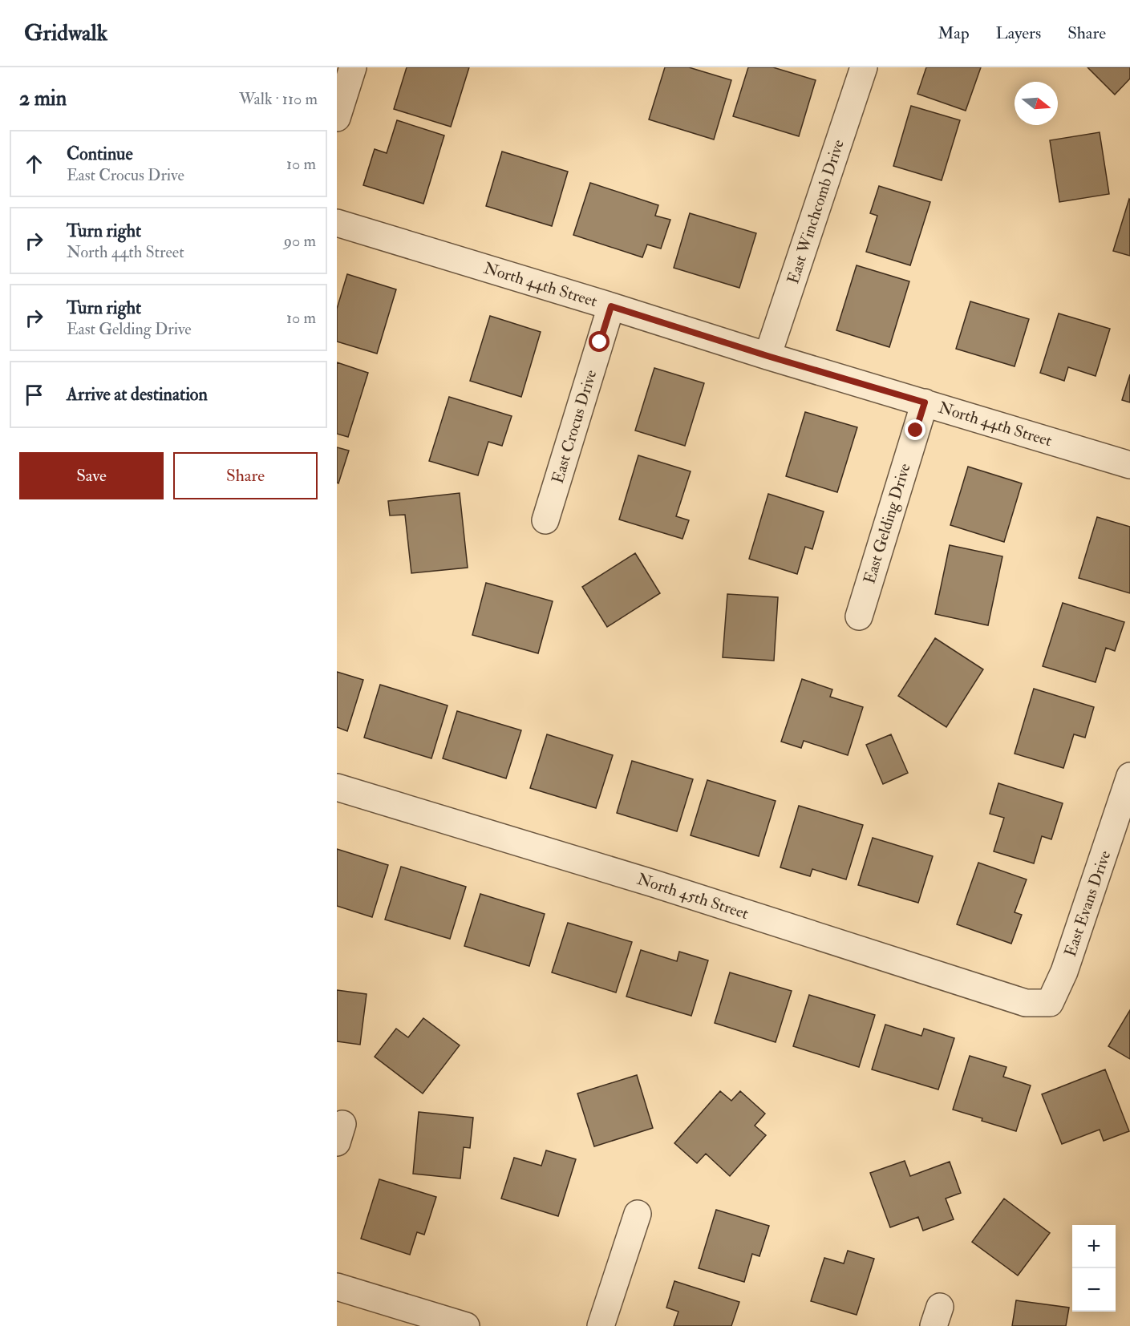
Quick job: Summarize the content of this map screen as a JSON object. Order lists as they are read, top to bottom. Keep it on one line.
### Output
{"streets":{"street":["East Winchcomb Drive","North 44th Street","East Crocus Drive","East Gelding Drive","North 45th Street","East Evans Drive"]},"crossings":[["East Winchcomb Drive","North 44th Street"],["North 44th Street","East Crocus Drive"],["North 44th Street","East Gelding Drive"],["North 45th Street","East Evans Drive"]],"north":"right","page":{"header":"Gridwalk","nav":["Map","Layers","Share"],"heading":["2 min","Walk · 110 m"],"list":[["Continue","East Crocus Drive","10 m"],["Turn right","North 44th Street","90 m"],["Turn right","East Gelding Drive","10 m"],"Arrive at destination"],"buttons":["Save","Share"],"map_buttons":["+","−"]}}
